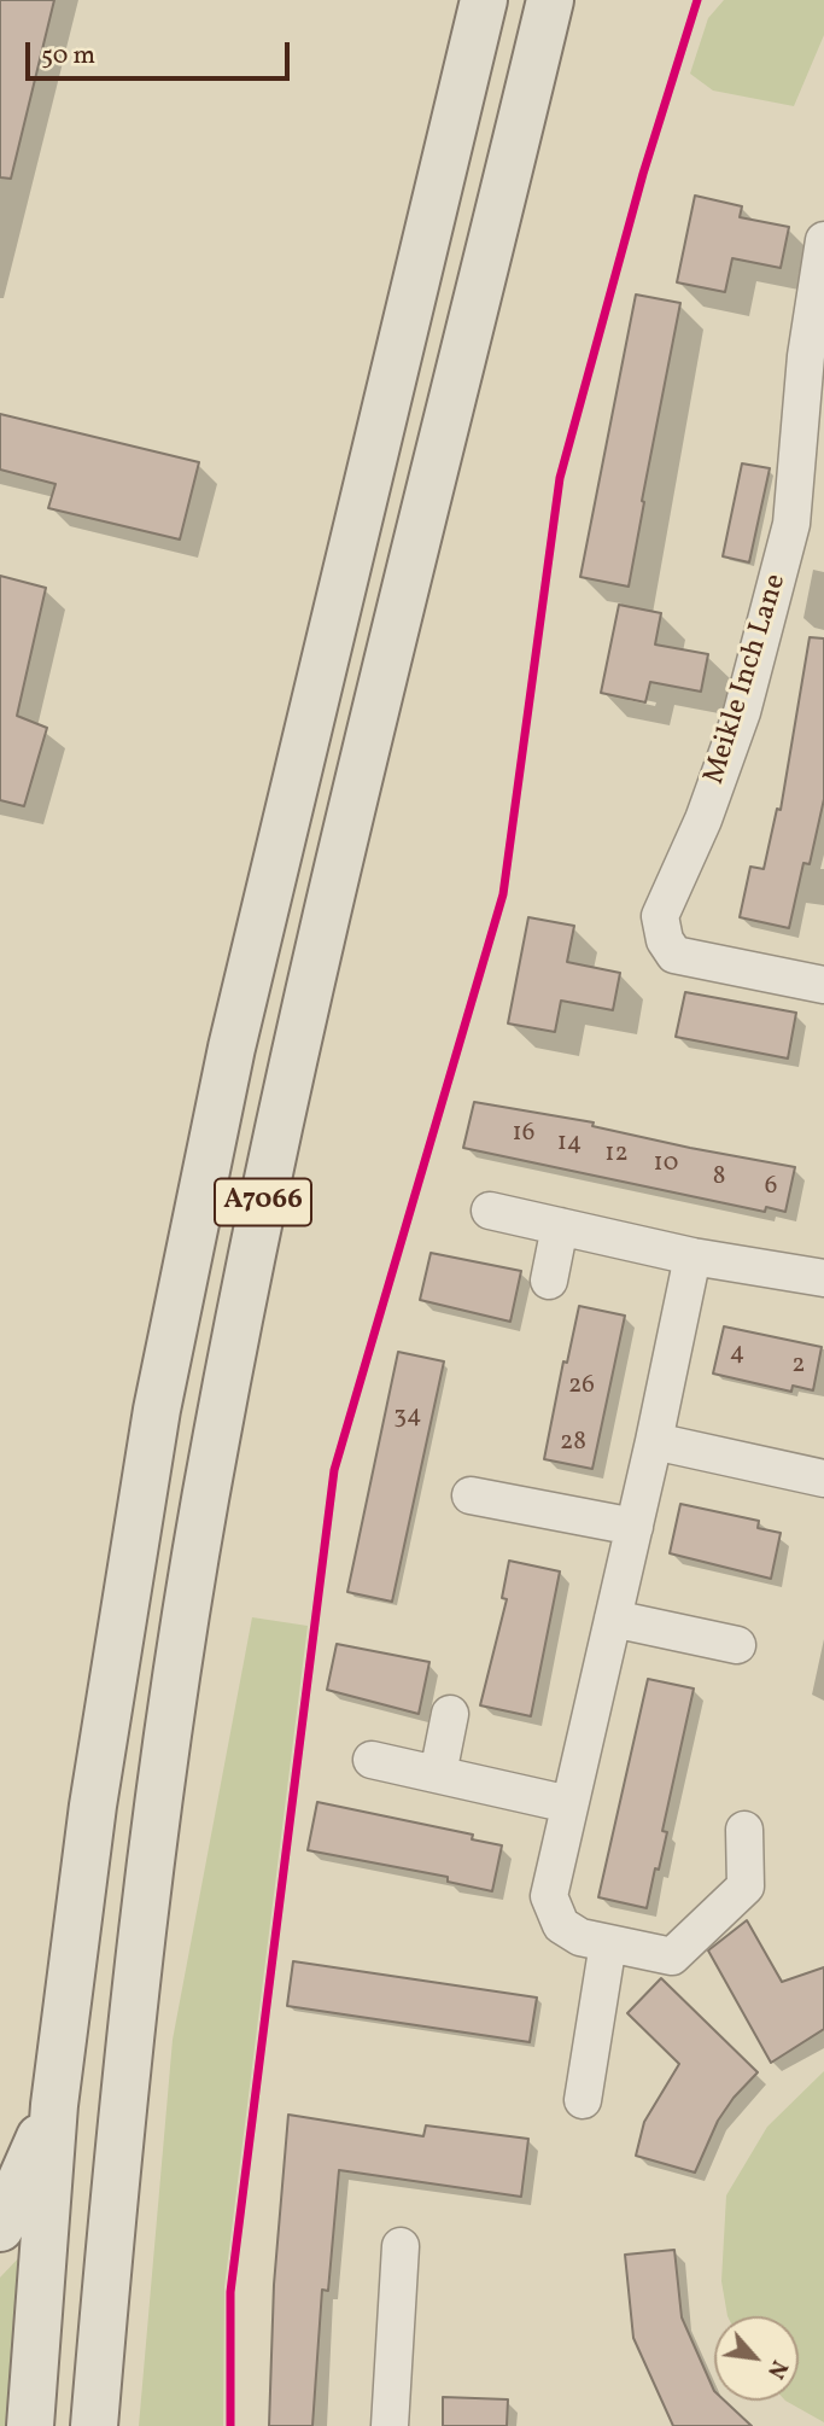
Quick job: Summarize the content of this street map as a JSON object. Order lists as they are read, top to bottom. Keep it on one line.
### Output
{"streets":{"main road":["A7066"],"street":["Meikle Inch Lane"]},"house_numbers":["16","14","12","10","8","6","4","2","26","34","28"],"scale_bar":"50 m","north":"bottom right"}
